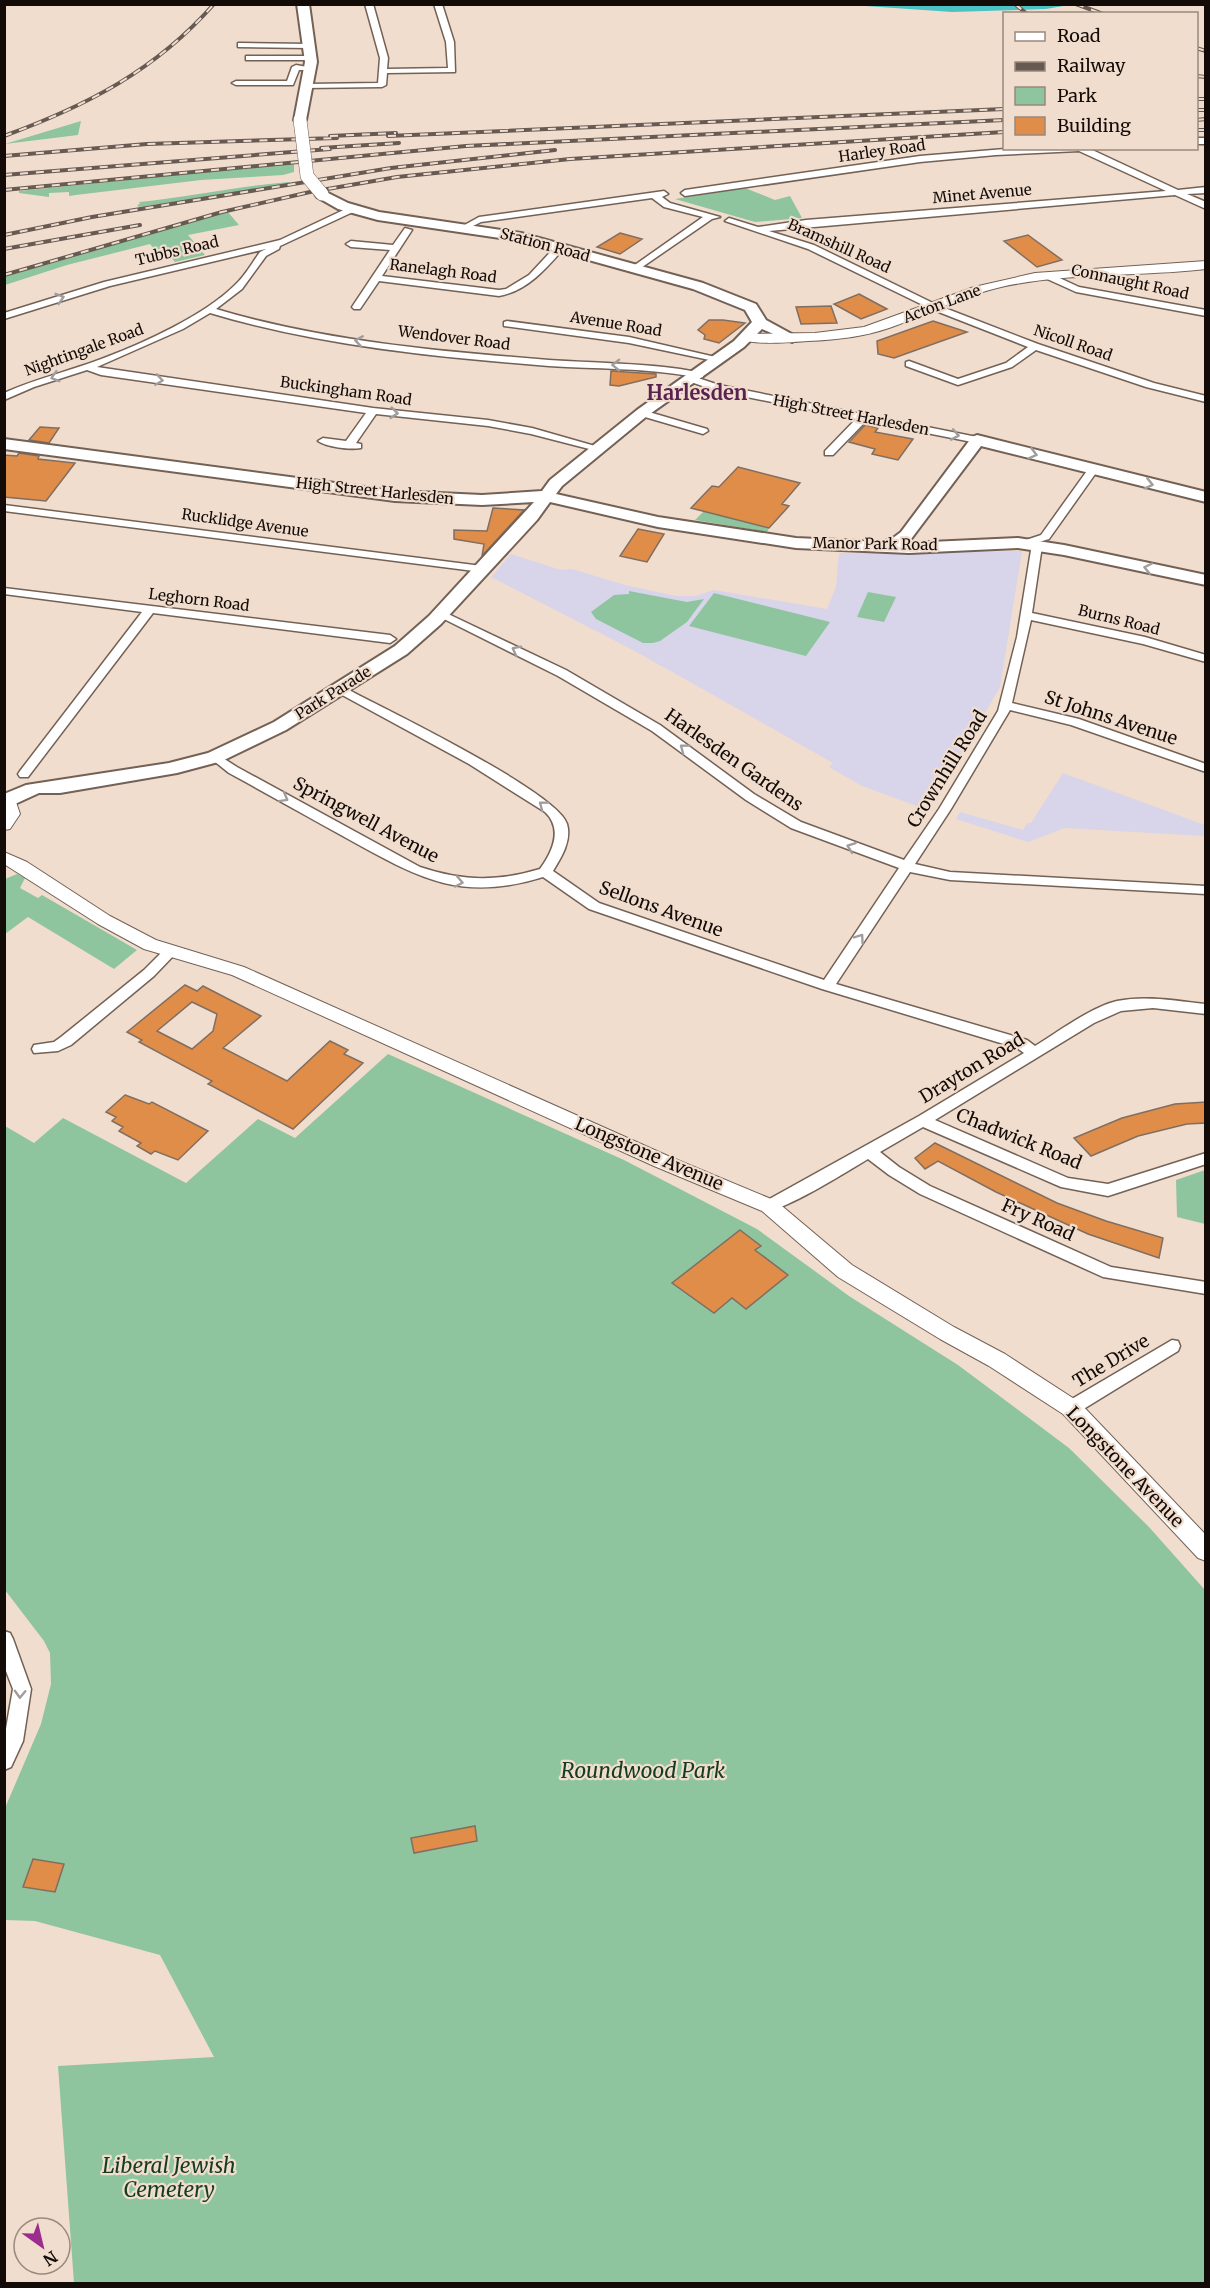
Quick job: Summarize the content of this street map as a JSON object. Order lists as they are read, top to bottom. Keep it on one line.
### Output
{"streets":{"main road":["Station Road","High Street Harlesden","Manor Park Road","Park Parade"],"street":["Harley Road","Minet Avenue","Bramshill Road","Tubbs Road","Ranelagh Road","Connaught Road","Acton Lane","Avenue Road","Wendover Road","Nicoll Road","Nightingale Road","Buckingham Road","Rucklidge Avenue","Leghorn Road","Burns Road","St Johns Avenue","Harlesden Gardens","Crownhill Road","Springwell Avenue","Sellons Avenue","Drayton Road","Chadwick Road","Longstone Avenue","Fry Road","The Drive"]},"crossings":[["Minet Avenue","Bramshill Road"],["Station Road","Tubbs Road"],["Station Road","Ranelagh Road"],["Bramshill Road","Acton Lane"],["Bramshill Road","Nicoll Road"],["Tubbs Road","Nightingale Road"],["Connaught Road","Acton Lane"],["Acton Lane","Nicoll Road"],["Wendover Road","Nightingale Road"],["Wendover Road","High Street Harlesden"],["Nightingale Road","Buckingham Road"],["High Street Harlesden","Manor Park Road"],["High Street Harlesden","Park Parade"],["Rucklidge Avenue","Park Parade"],["Manor Park Road","Park Parade"],["Manor Park Road","Crownhill Road"],["Burns Road","Crownhill Road"],["Park Parade","Harlesden Gardens"],["Park Parade","Springwell Avenue"],["St Johns Avenue","Crownhill Road"],["Harlesden Gardens","Crownhill Road"],["Crownhill Road","Sellons Avenue"],["Springwell Avenue","Sellons Avenue"],["Sellons Avenue","Drayton Road"],["Drayton Road","Chadwick Road"],["Drayton Road","Longstone Avenue"],["Drayton Road","Fry Road"],["Longstone Avenue","The Drive"]],"one_way":["Tubbs Road","Wendover Road","Buckingham Road","Harlesden Gardens","Springwell Avenue"],"districts":["Harlesden"],"parks":["Roundwood Park","Liberal Jewish Cemetery"],"legend":["Road","Railway","Park","Building"],"north":"bottom right"}
